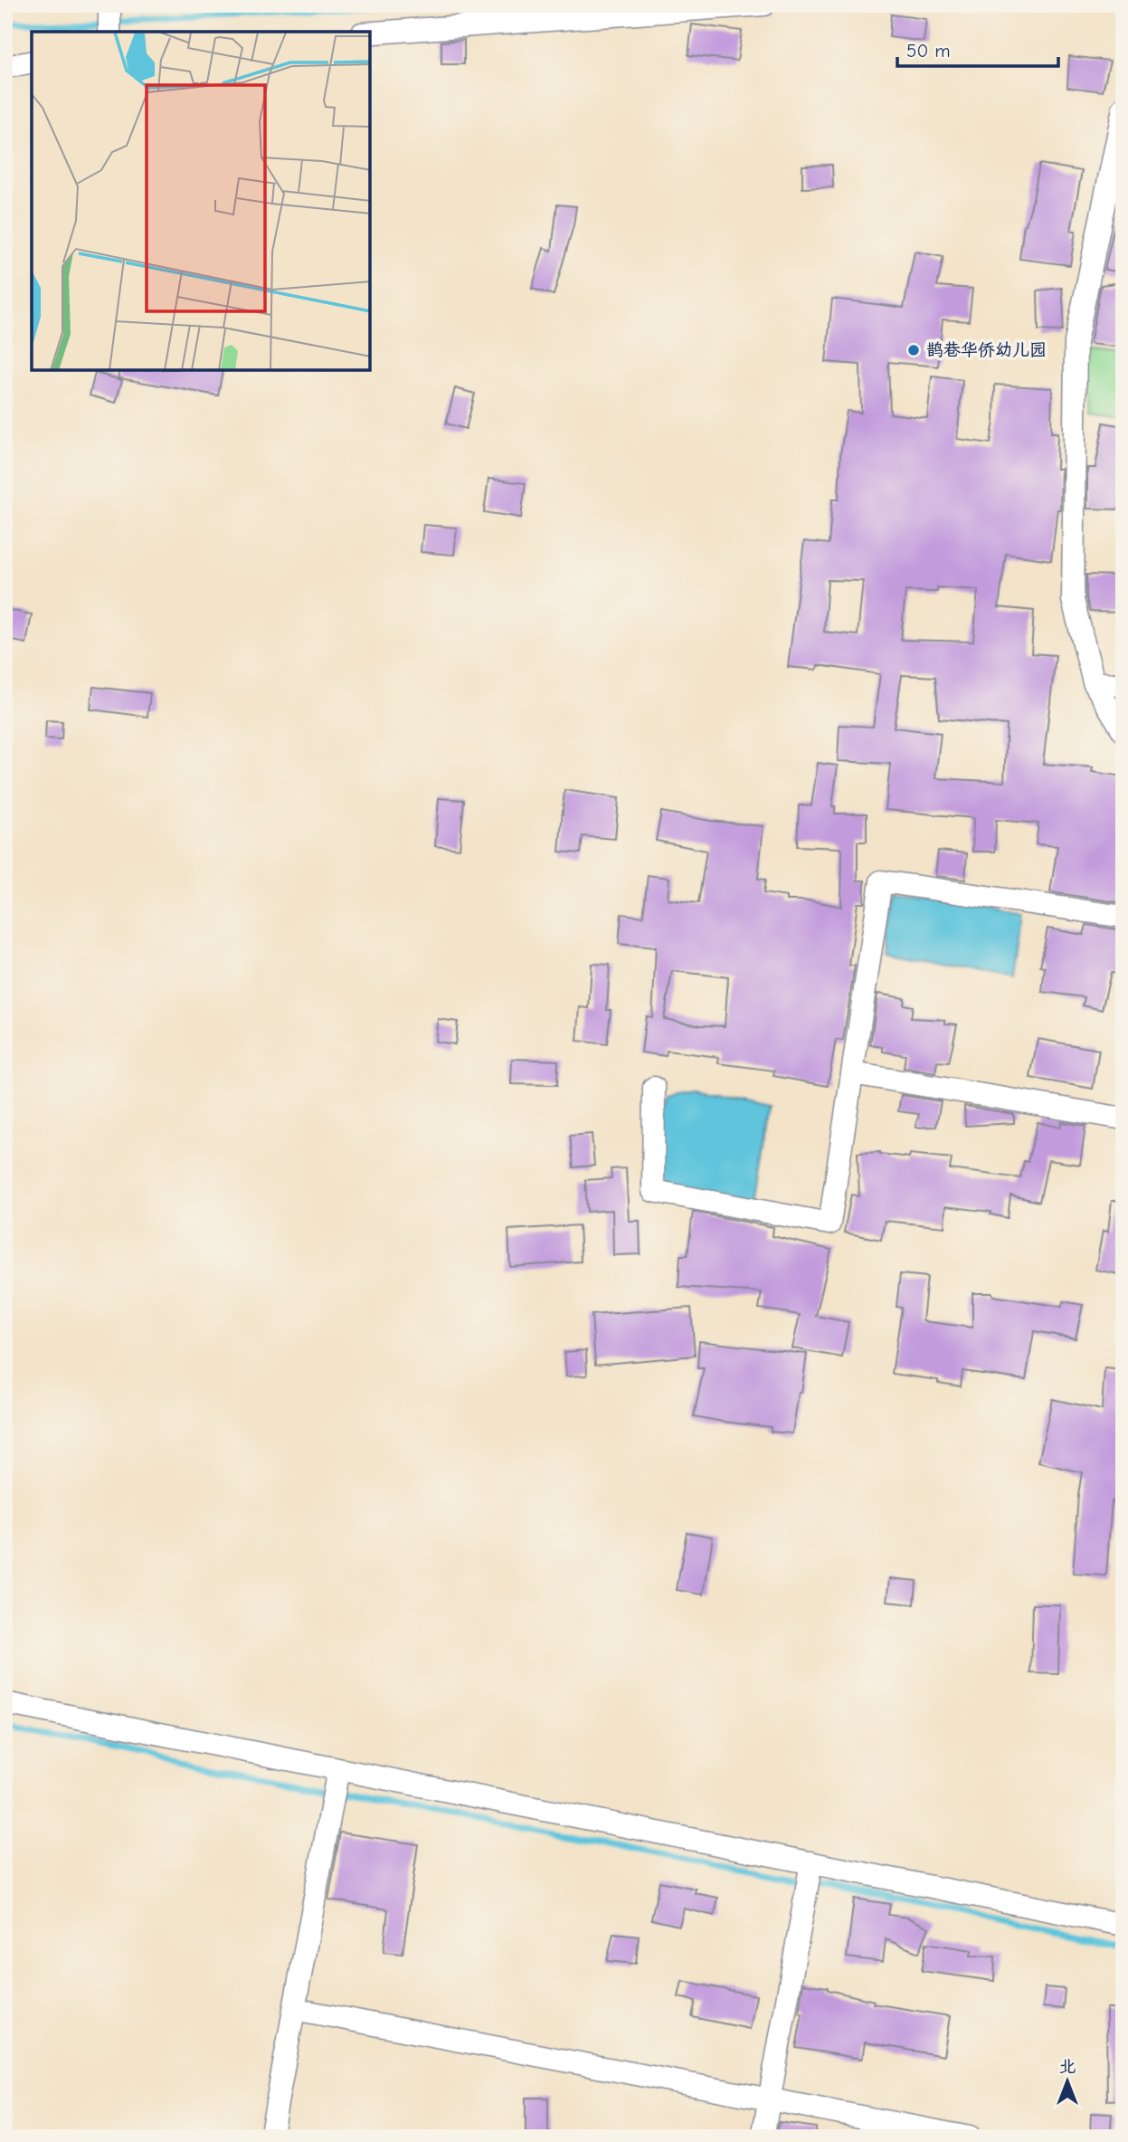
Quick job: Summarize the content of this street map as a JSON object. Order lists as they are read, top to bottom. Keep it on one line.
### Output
{"places":["鹊巷华侨幼儿园"],"scale_bar":"50 m","north":"top"}
